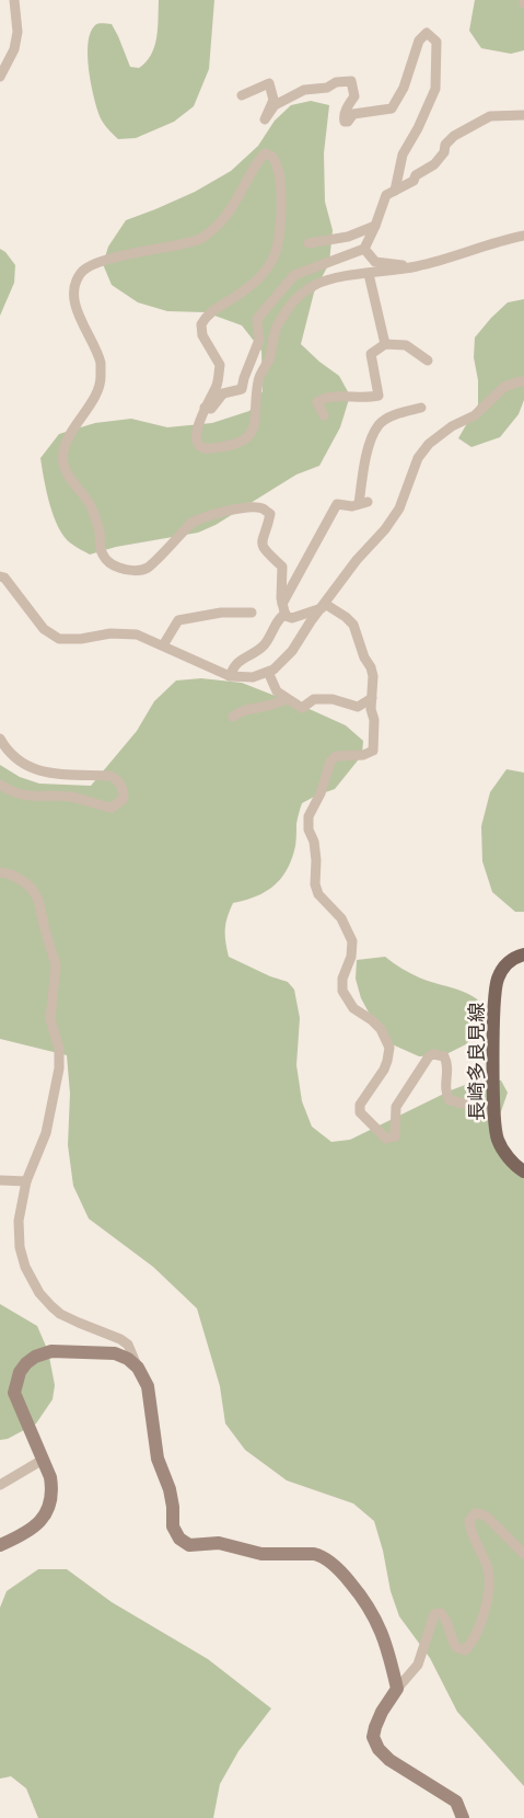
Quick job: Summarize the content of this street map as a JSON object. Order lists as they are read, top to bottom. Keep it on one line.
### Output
{"streets":{"main road":["長崎多良見線"]}}
